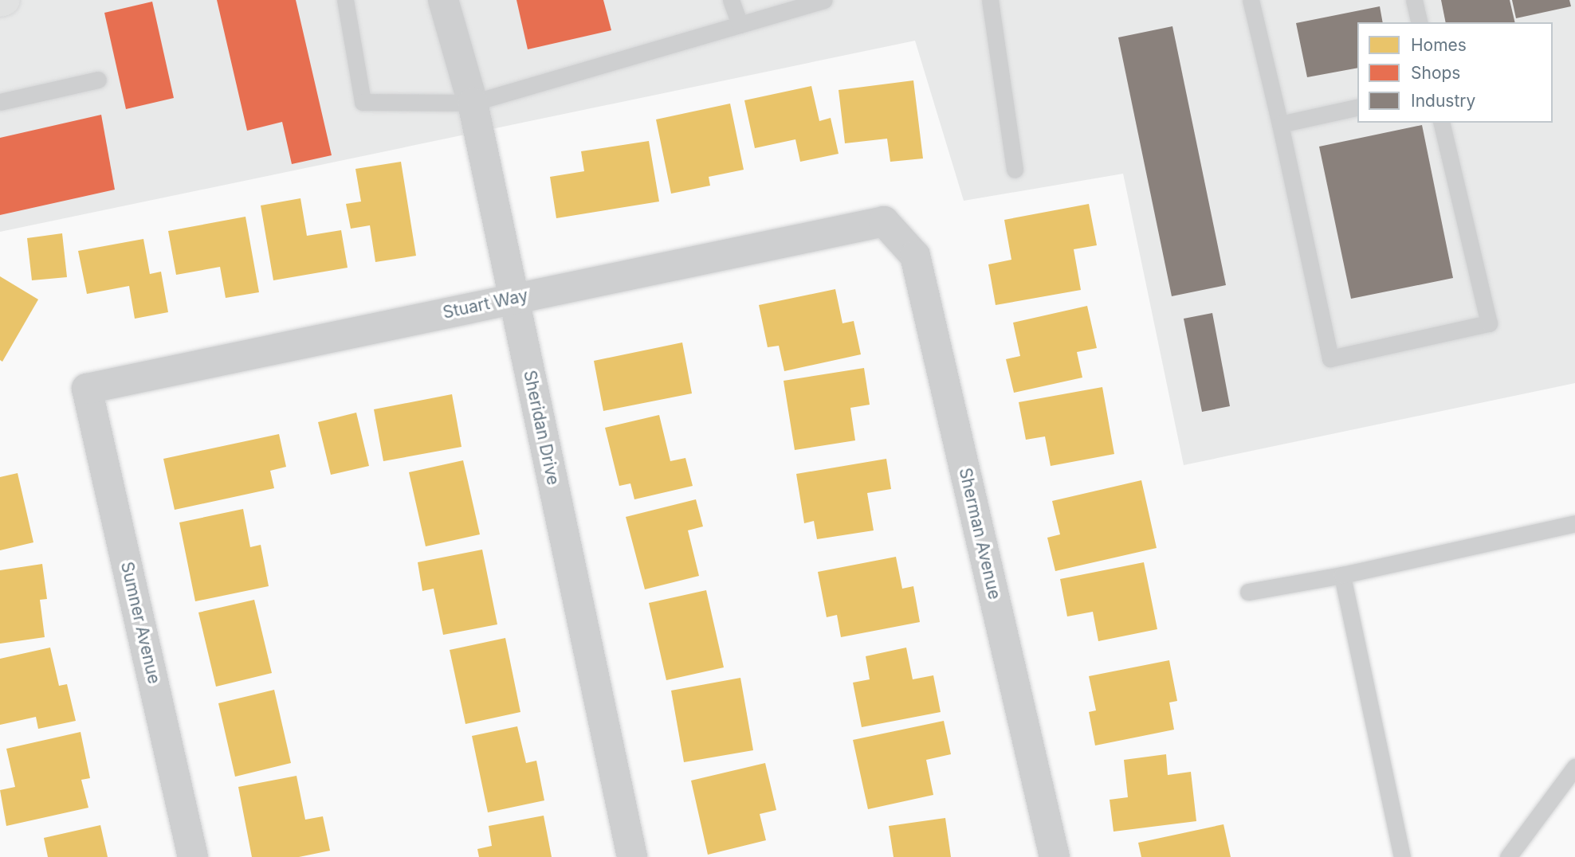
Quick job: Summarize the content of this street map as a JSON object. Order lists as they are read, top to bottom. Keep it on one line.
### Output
{"streets":{"street":["Stuart Way","Sheridan Drive","Sherman Avenue","Sumner Avenue"]},"crossings":[["Stuart Way","Sheridan Drive"],["Stuart Way","Sherman Avenue"],["Stuart Way","Sumner Avenue"]],"legend":["Homes","Shops","Industry"]}
